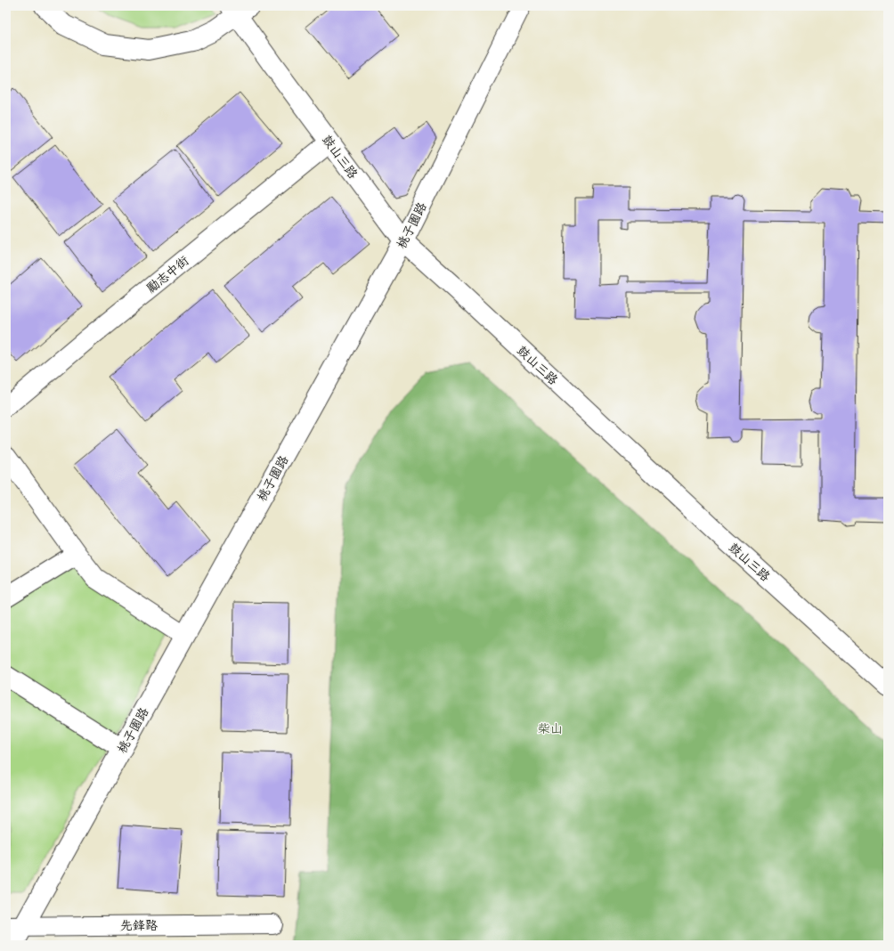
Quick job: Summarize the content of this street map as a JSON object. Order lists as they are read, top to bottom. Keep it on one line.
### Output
{"streets":{"street":["鼓山三路","桃子園路","勵志中街","先鋒路"]},"crossings":[["鼓山三路","桃子園路"],["鼓山三路","勵志中街"],["桃子園路","先鋒路"]],"parks":["柴山"]}
